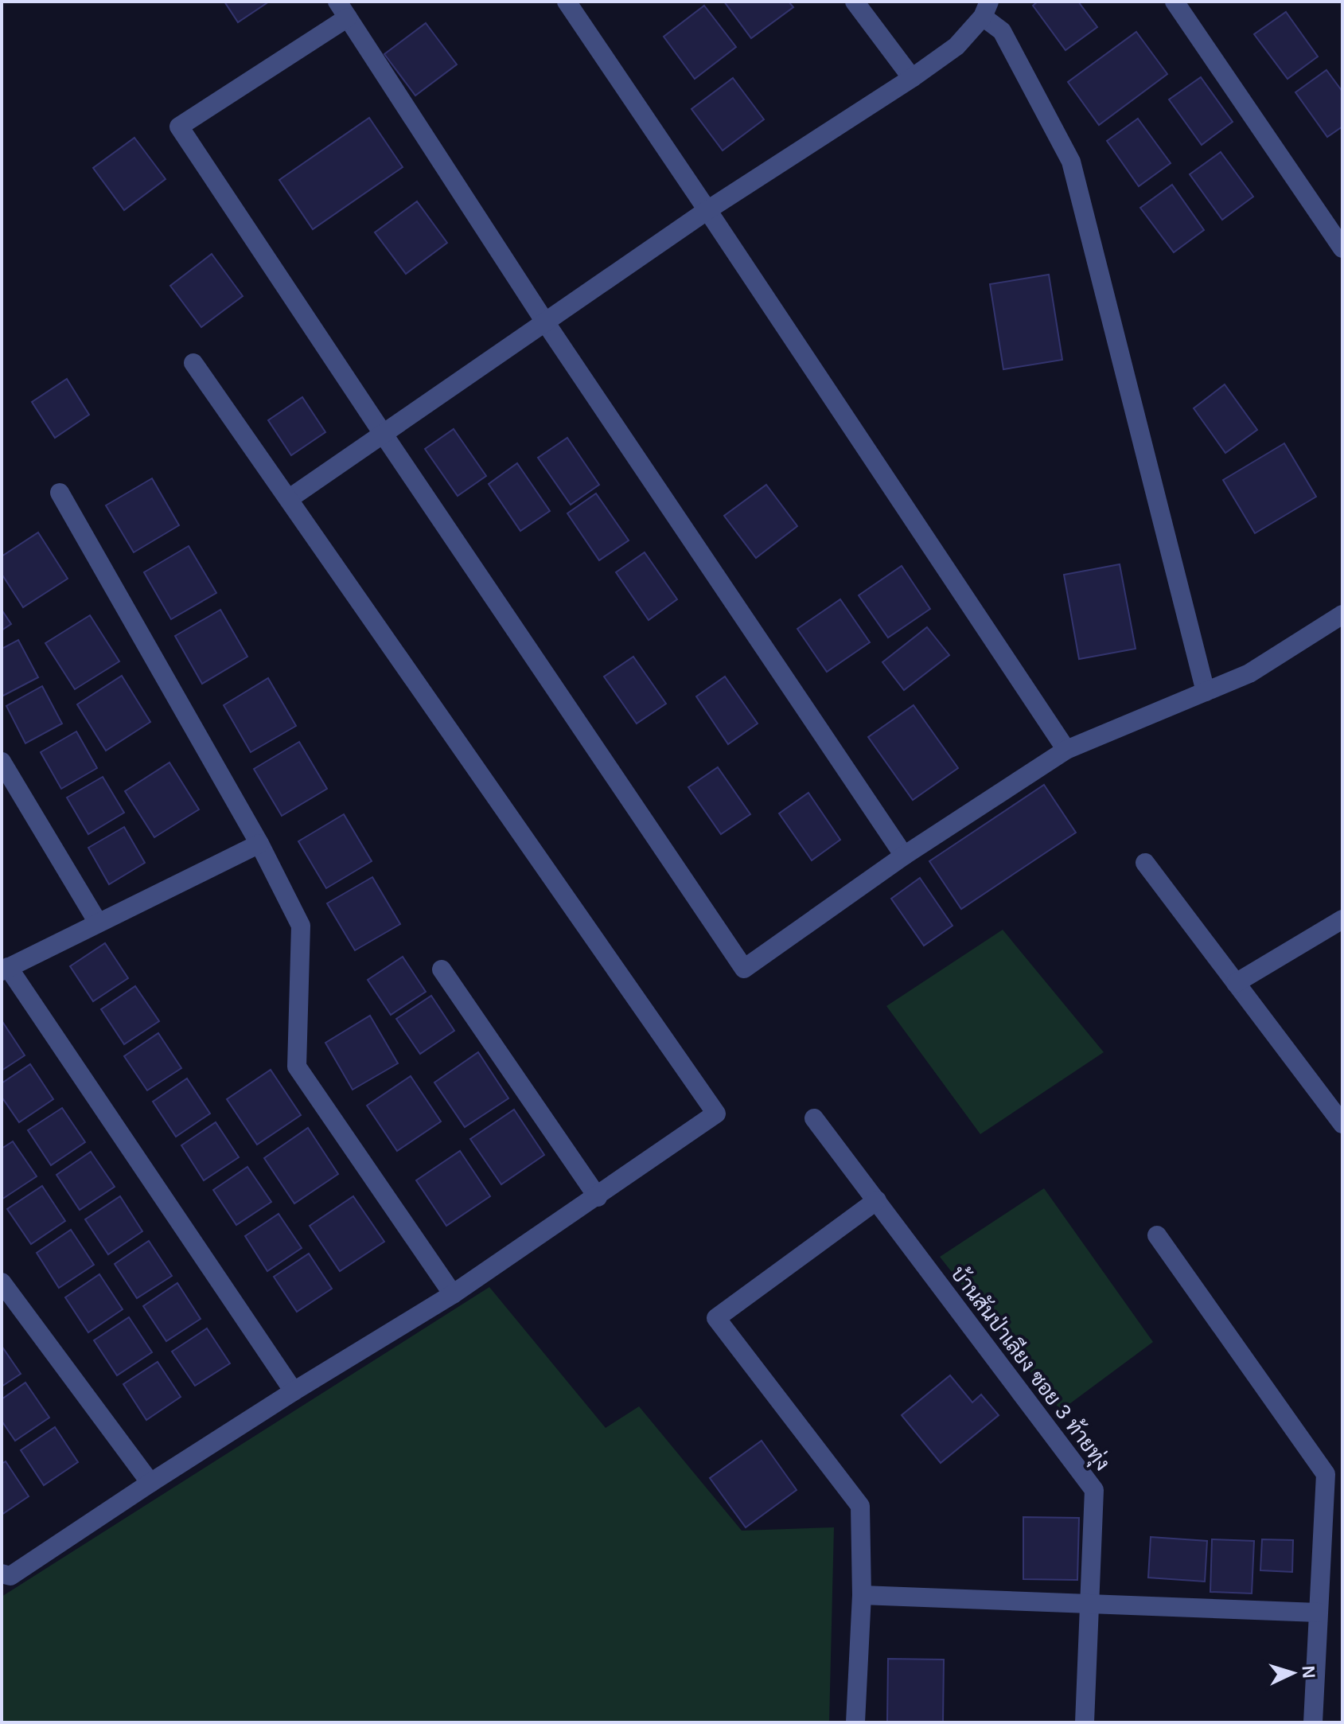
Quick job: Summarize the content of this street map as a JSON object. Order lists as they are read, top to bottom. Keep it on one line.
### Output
{"streets":{"street":["บ้านสันป่าเลียง ซอย 3 ท้ายทุ่ง"]},"north":"right"}
